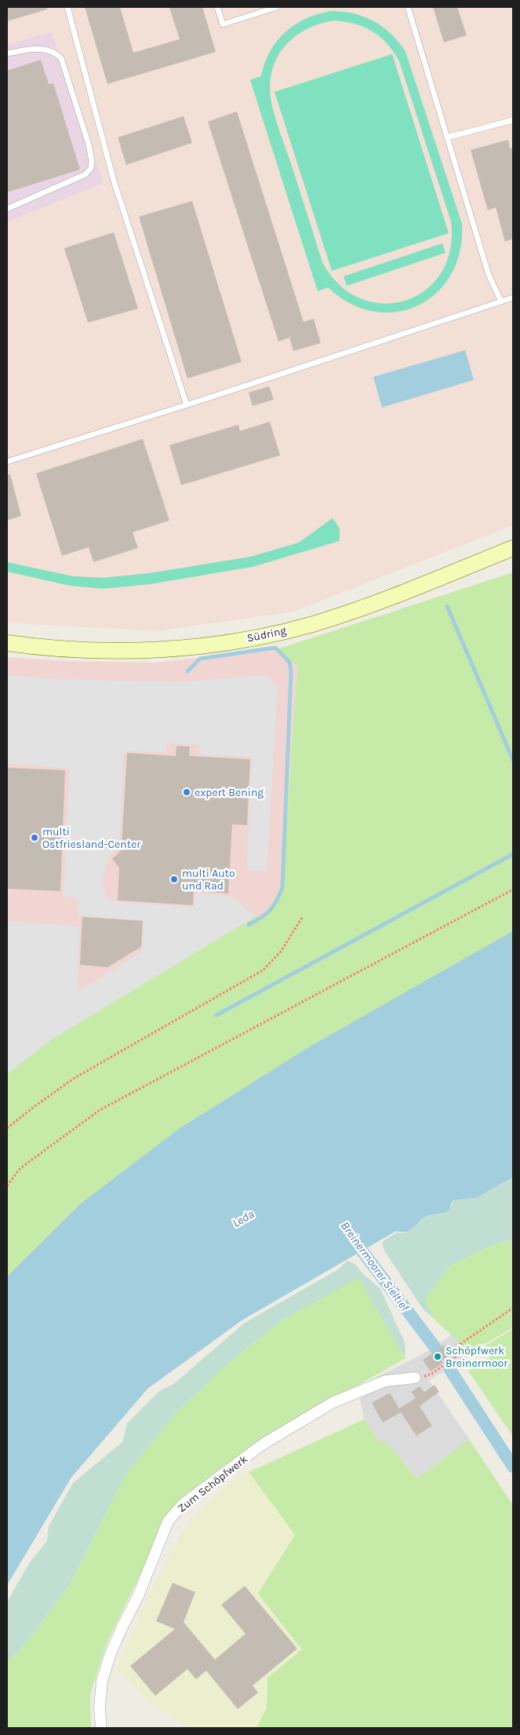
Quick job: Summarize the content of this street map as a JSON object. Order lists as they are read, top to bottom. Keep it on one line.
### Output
{"streets":{"main road":["Südring"],"street":["Zum Schöpfwerk"]},"water":["Leda","Breinermoorer Sieltief"],"places":["expert Bening","multi Ostfriesland-Center","multi Auto und Rad","Schöpfwerk Breinermoor"]}
